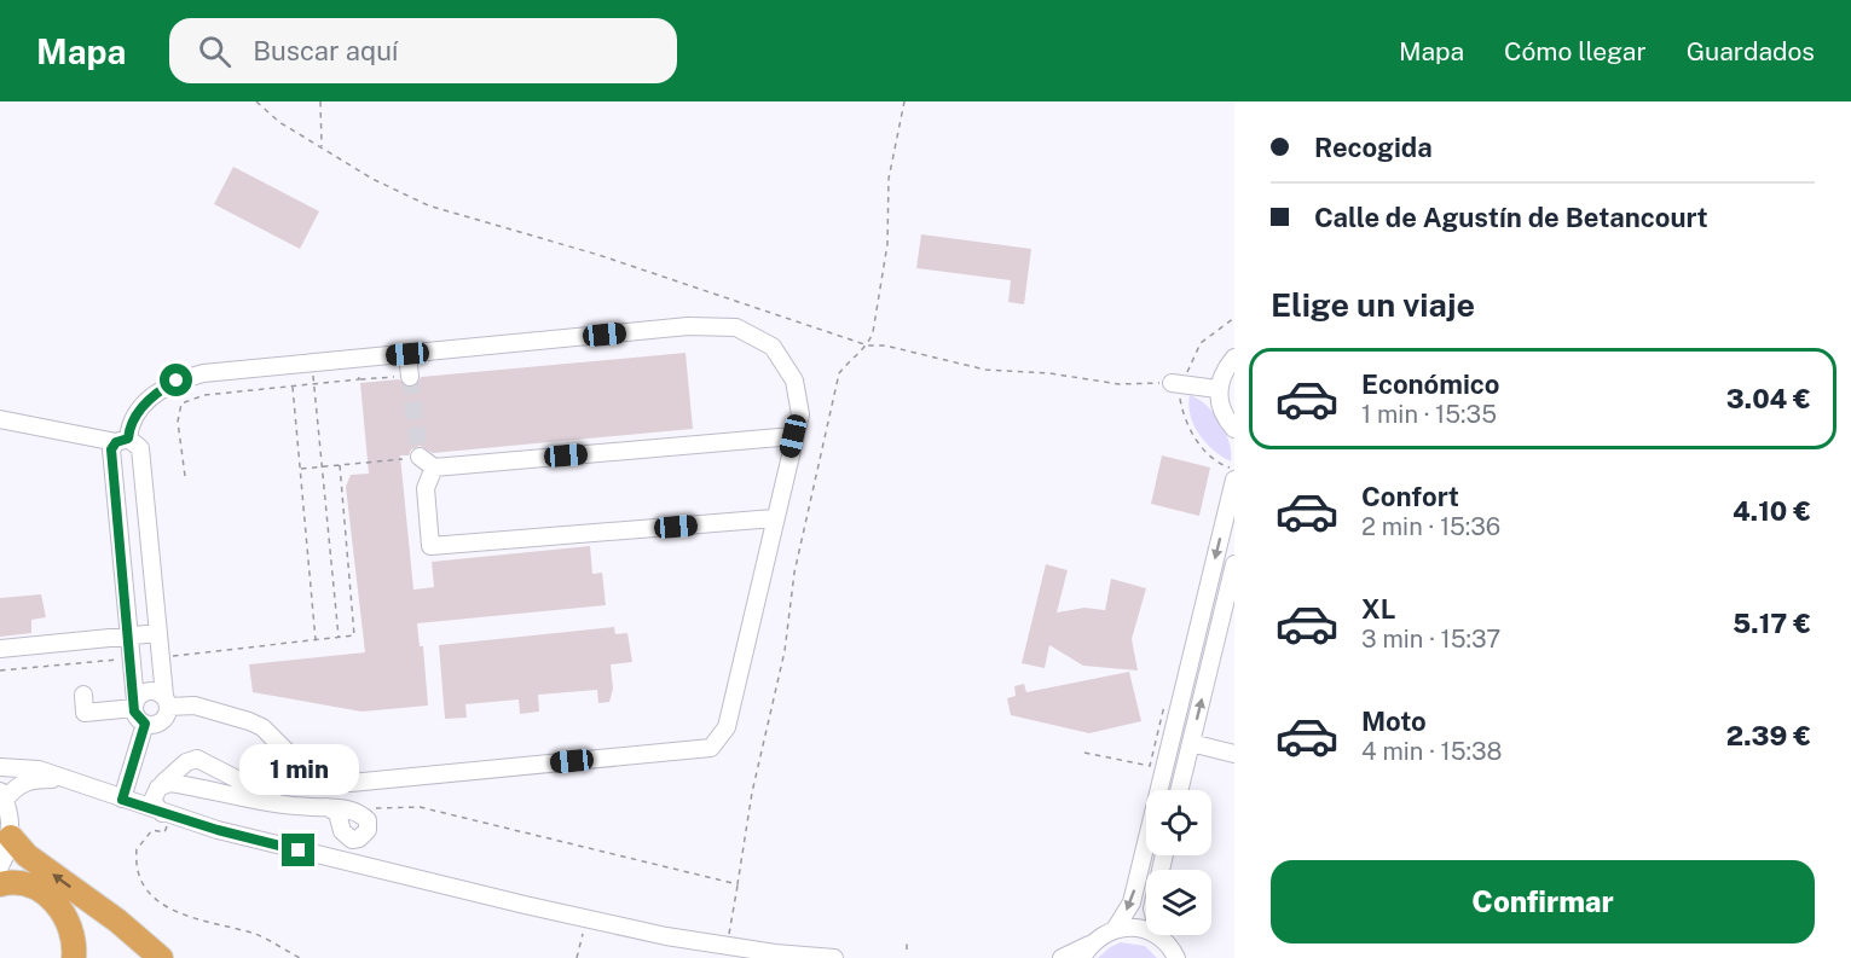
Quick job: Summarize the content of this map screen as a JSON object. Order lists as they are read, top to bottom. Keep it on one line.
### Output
{"page":{"header":"Mapa","search":"Buscar aquí","nav":["Mapa","Cómo llegar","Guardados"],"banner":["Recogida","Calle de Agustín de Betancourt"],"heading":"Elige un viaje","list":[{"name":"Económico","note":"1 min · 15:35","value":"3.04 €"},{"name":"Confort","note":"2 min · 15:36","value":"4.10 €"},{"name":"XL","note":"3 min · 15:37","value":"5.17 €"},{"name":"Moto","note":"4 min · 15:38","value":"2.39 €"}],"bubble":"1 min","buttons":"Confirmar"}}
